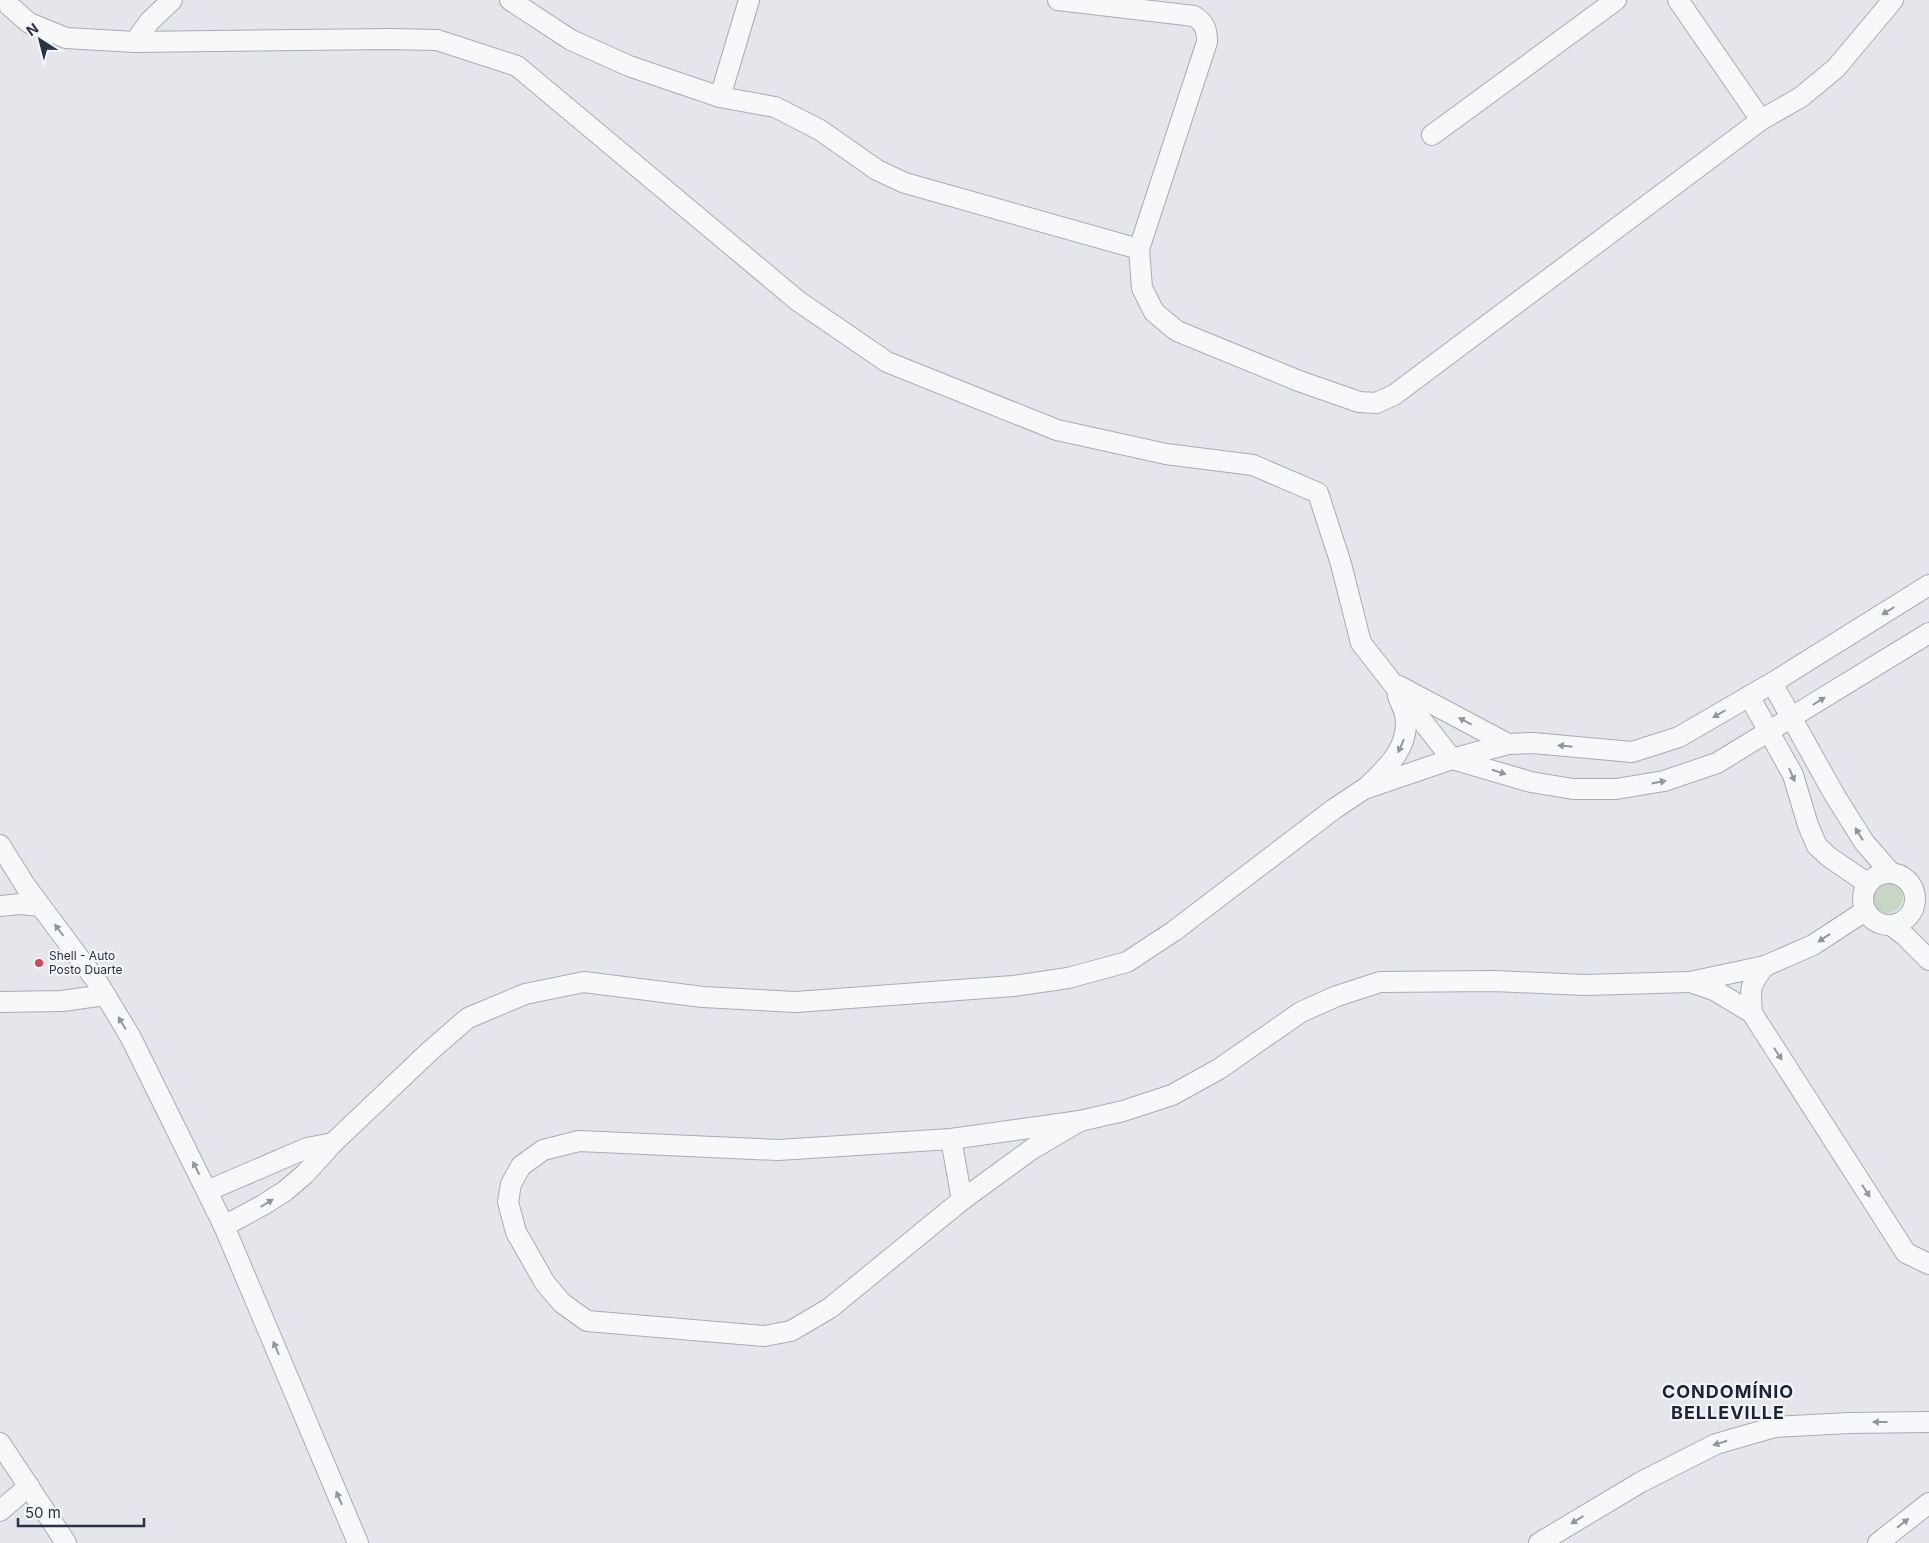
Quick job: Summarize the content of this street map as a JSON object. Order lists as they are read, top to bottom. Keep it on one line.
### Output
{"districts":["CONDOMÍNIO BELLEVILLE"],"places":["Shell - Auto Posto Duarte"],"scale_bar":"50 m","north":"top left"}
